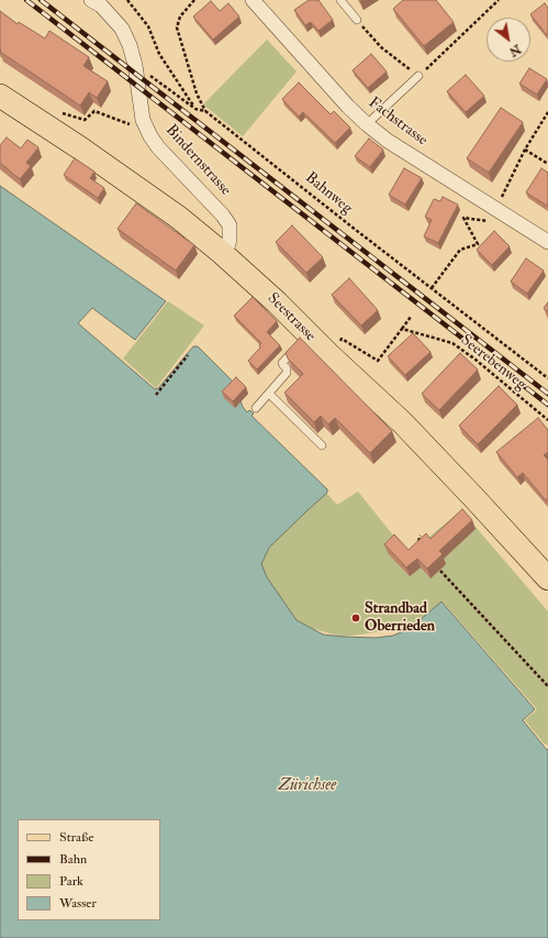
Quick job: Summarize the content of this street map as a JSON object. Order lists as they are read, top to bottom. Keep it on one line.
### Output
{"streets":{"main road":["Seestrasse"],"street":["Fachstrasse","Bindernstrasse"],"path":["Bahnweg","Seerebenweg"]},"crossings":[["Bindernstrasse","Seestrasse"]],"water":["Zürichsee"],"places":["Strandbad Oberrieden"],"legend":["Straße","Bahn","Park","Wasser"],"north":"bottom right"}
